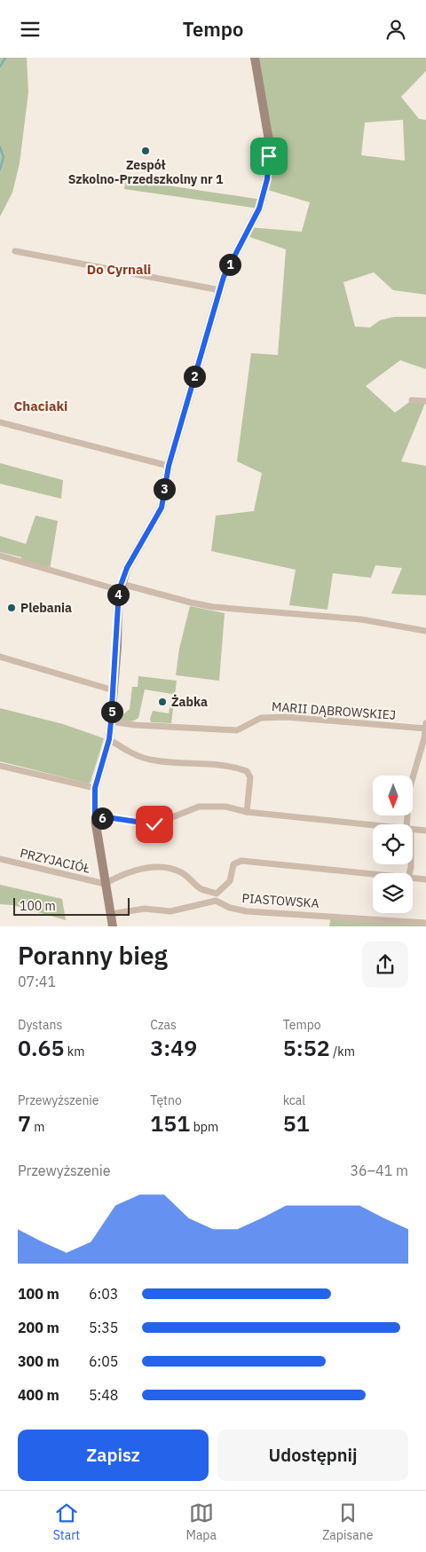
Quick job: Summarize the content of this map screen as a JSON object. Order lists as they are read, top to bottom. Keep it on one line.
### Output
{"streets":{"street":["MARII DĄBROWSKIEJ","PRZYJACIÓŁ","PIASTOWSKA"]},"districts":["Do Cyrnali","Chaciaki"],"places":["Zespół Szkolno-Przedszkolny nr 1","Plebania","Żabka"],"scale_bar":"100 m","north":"bottom","page":{"header":"Tempo","pins":["1","2","3","4","5","6"],"scale":"100 m","heading":["Poranny bieg","07:41"],"stats":[["Dystans","0.65 km"],["Czas","3:49"],["Tempo","5:52 /km"],["Przewyższenie","7 m"],["Tętno","151 bpm"],["kcal","51"]],"chart":["Przewyższenie","36–41 m"],"list":[{"name":"100 m","note":"6:03"},{"name":"200 m","note":"5:35"},{"name":"300 m","note":"6:05"},{"name":"400 m","note":"5:48"}],"buttons":["Zapisz","Udostępnij"],"tabs":["Start","Mapa","Zapisane"]}}
